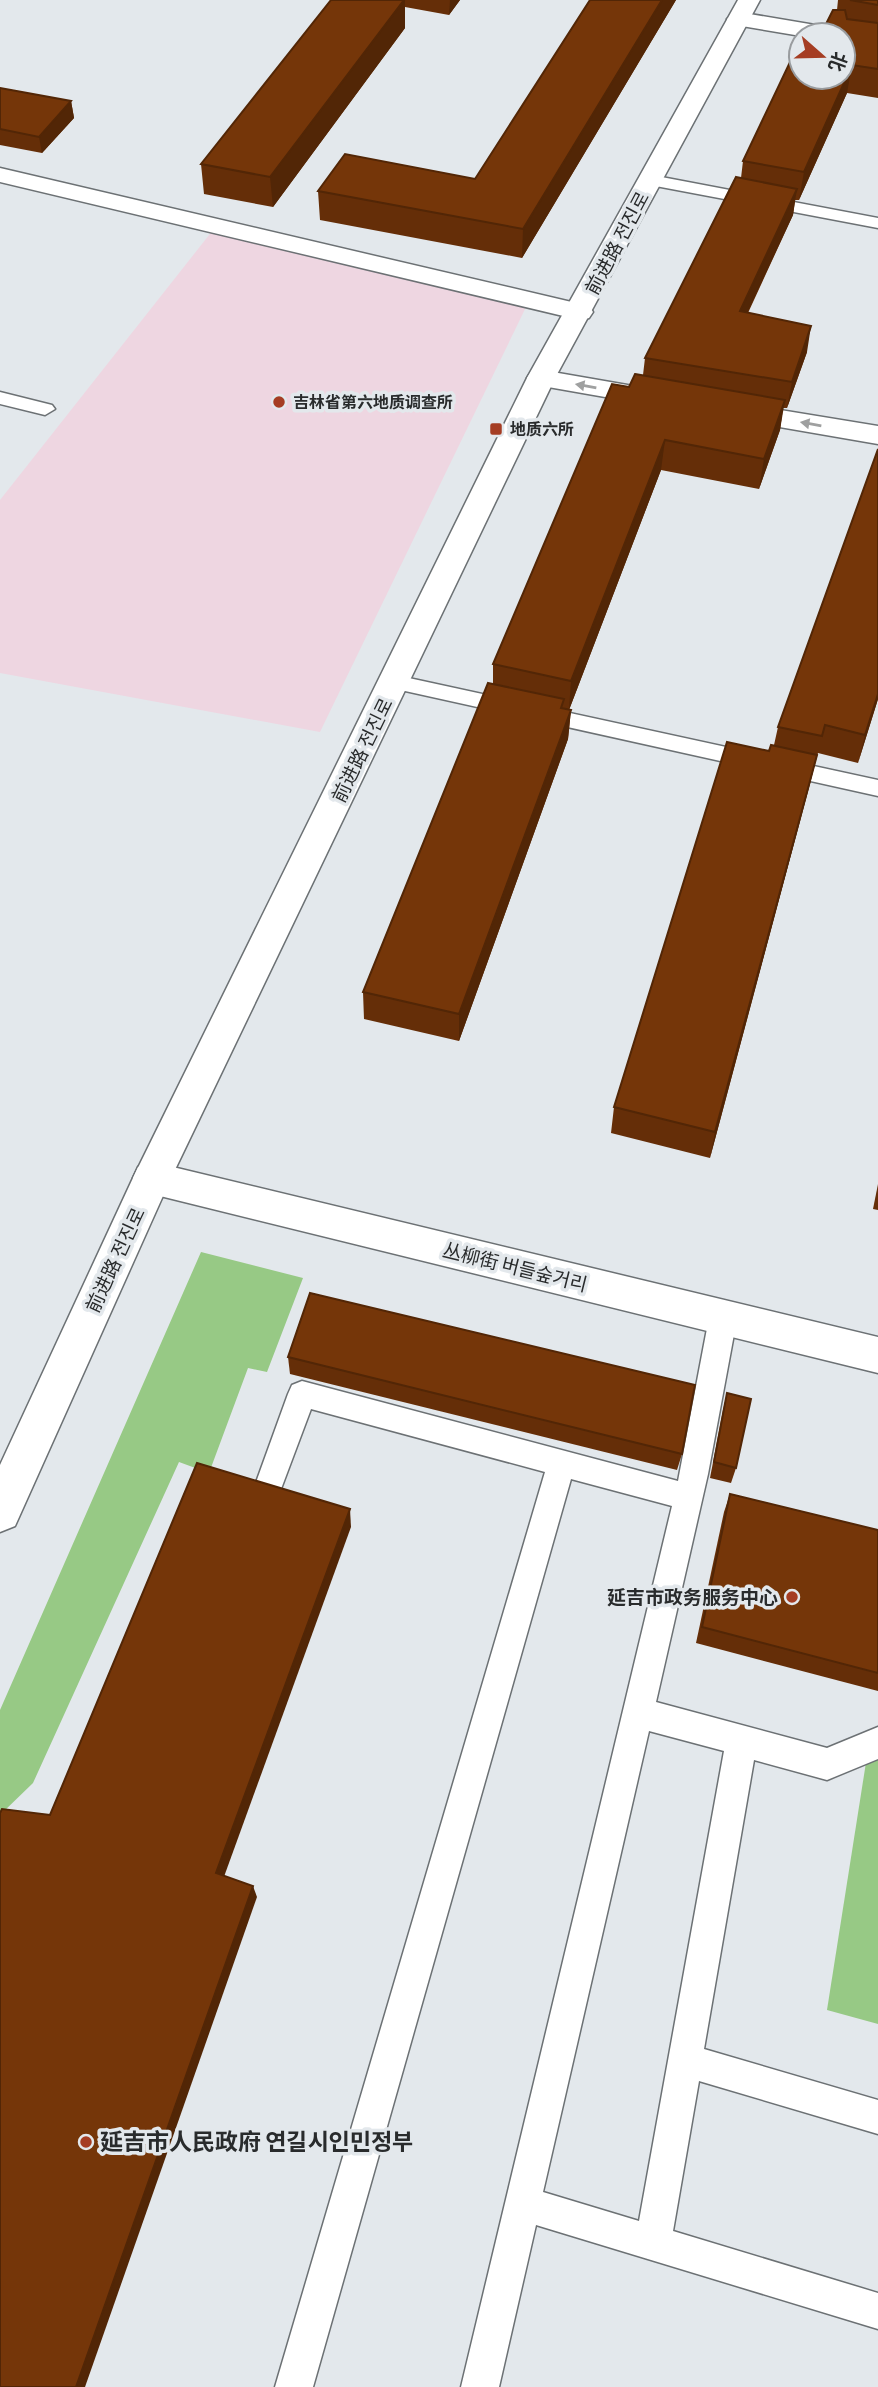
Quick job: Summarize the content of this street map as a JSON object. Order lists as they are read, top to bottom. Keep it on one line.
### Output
{"streets":{"street":["前进路 전진로","丛柳街 버들숲거리"]},"crossings":[["前进路 전진로","丛柳街 버들숲거리"]],"places":{"other":["吉林省第六地质调查所","延吉市政务服务中心","延吉市人民政府 연길시인민정부"],"transit":["地质六所"]},"north":"right"}
